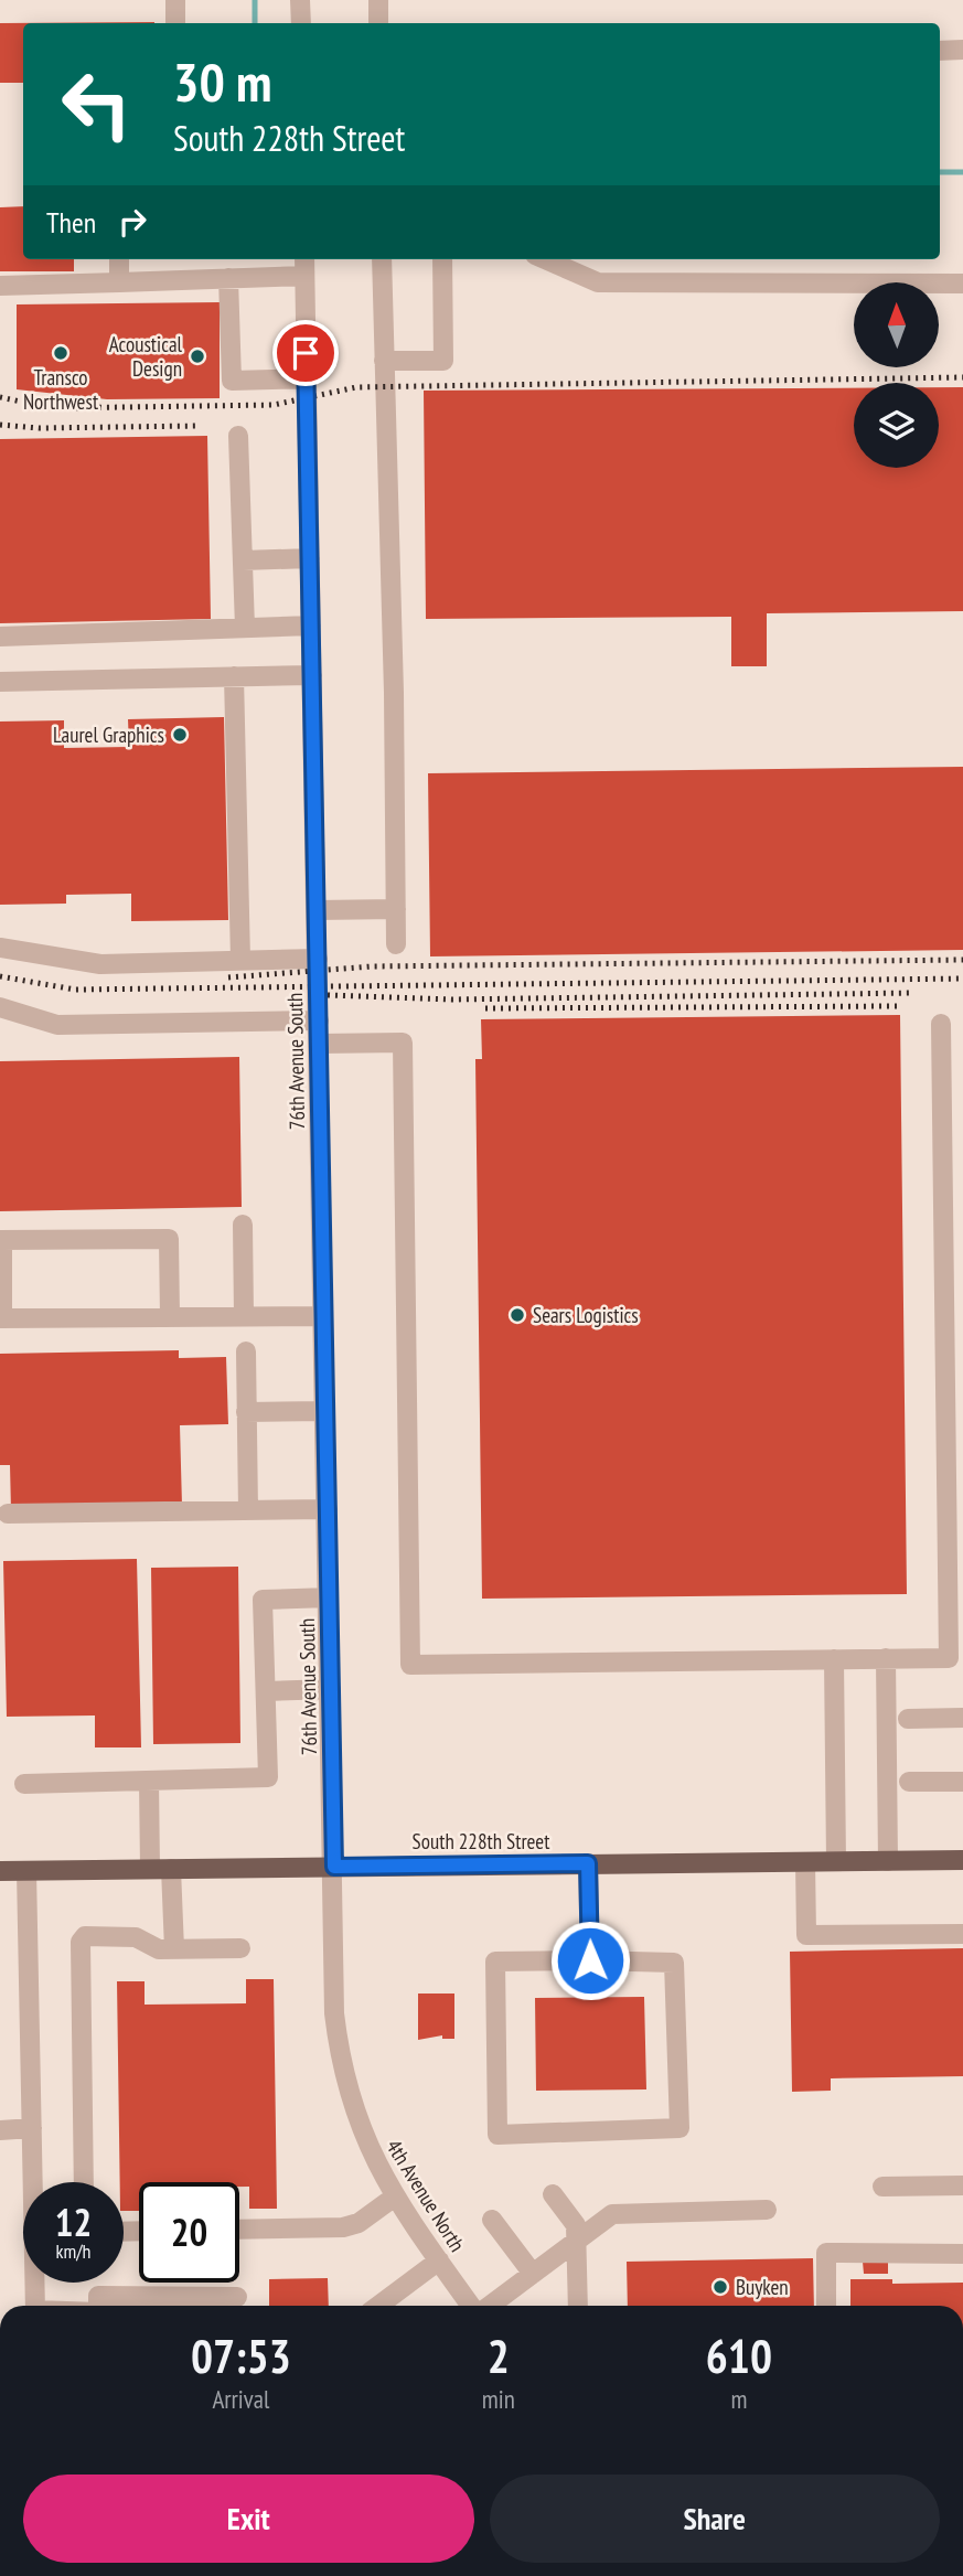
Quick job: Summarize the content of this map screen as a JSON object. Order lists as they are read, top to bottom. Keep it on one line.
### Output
{"streets":{"main road":["South 228th Street"],"street":["76th Avenue South","4th Avenue North"]},"crossings":[["76th Avenue South","South 228th Street"],["76th Avenue South","4th Avenue North"],["South 228th Street","4th Avenue North"]],"places":["Transco Northwest","Acoustical Design","Laurel Graphics","Sears Logistics","Buyken"],"north":"top","page":{"turn":["30 m","South 228th Street"],"then":"Then","speed":"12 km/h","limit":"20","eta":["07:53","Arrival","2","min","610","m"],"buttons":["Exit","Share"]}}
